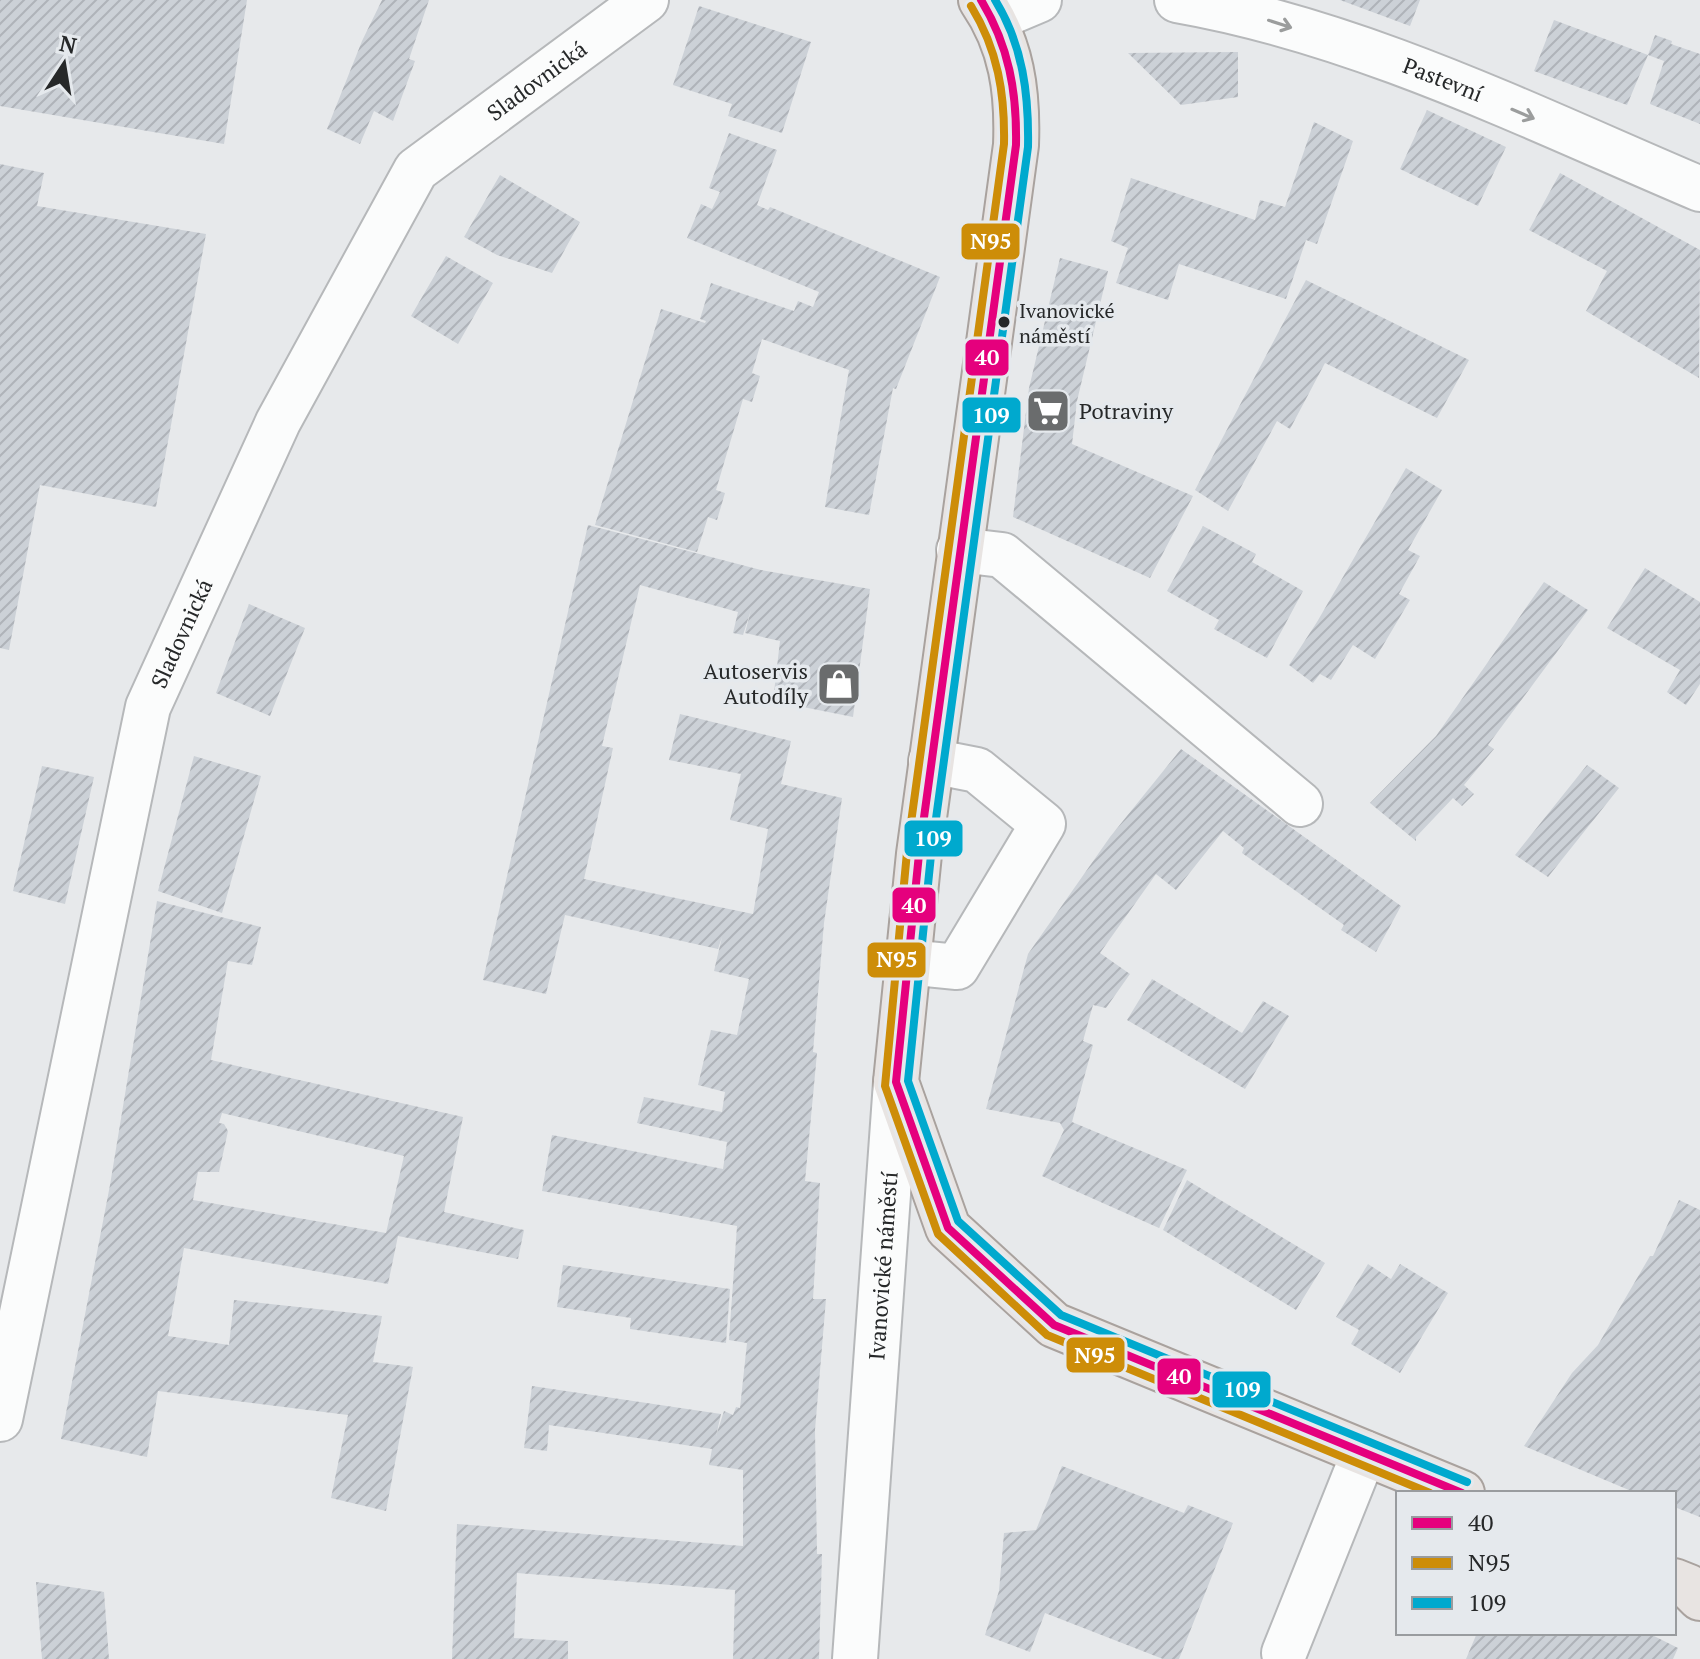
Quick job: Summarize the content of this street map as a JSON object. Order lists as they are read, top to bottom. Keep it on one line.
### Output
{"streets":{"main road":["Ivanovické náměstí"],"street":["Sladovnická","Pastevní"]},"one_way":["Pastevní"],"places":{"other":["Ivanovické náměstí"],"supermarket":["Potraviny"],"shop":["Autoservis Autodíly"]},"lines":["transit line 40","transit line 109","transit line N95"],"legend":["40","N95","109"],"north":"top"}
